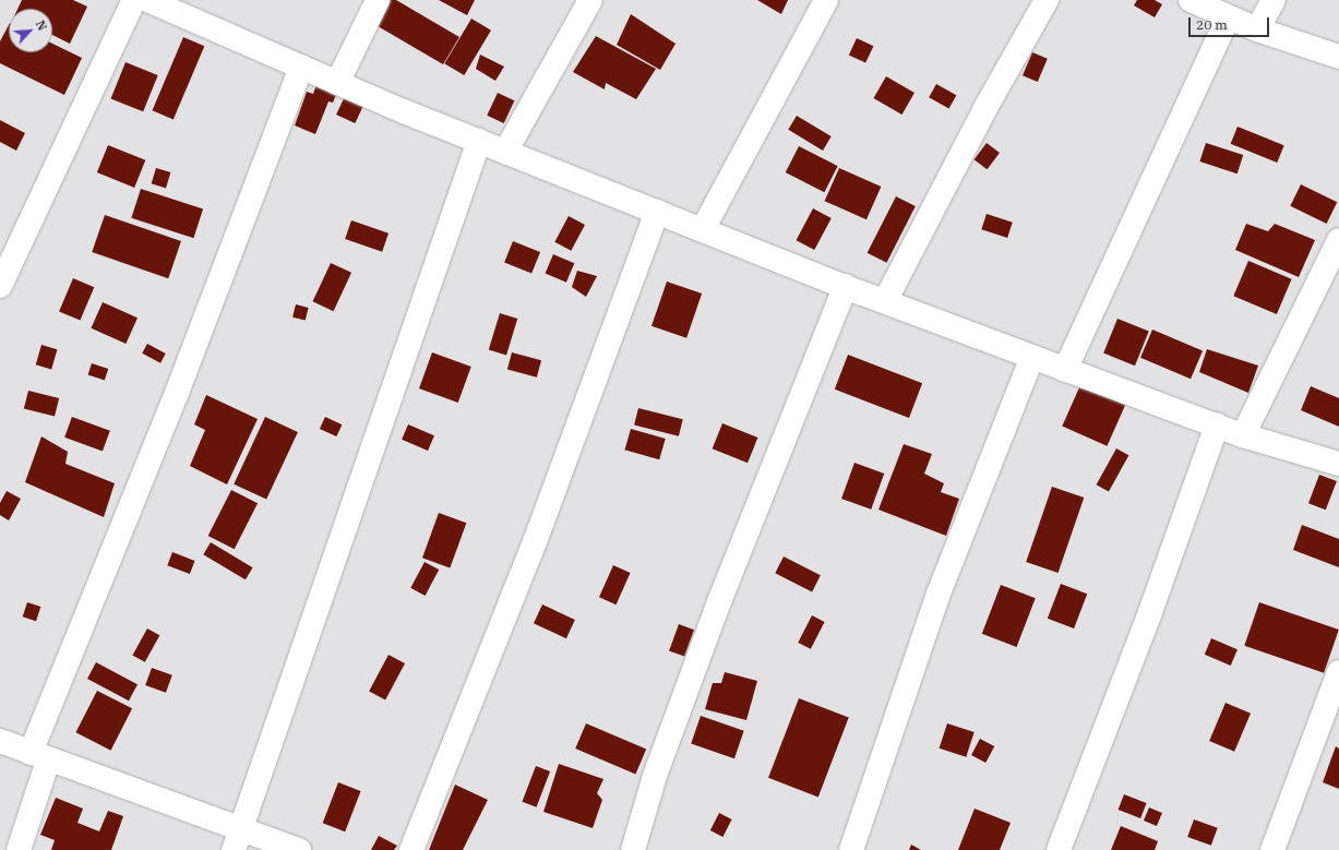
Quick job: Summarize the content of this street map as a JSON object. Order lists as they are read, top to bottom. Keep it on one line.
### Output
{"scale_bar":"20 m","north":"top right"}
